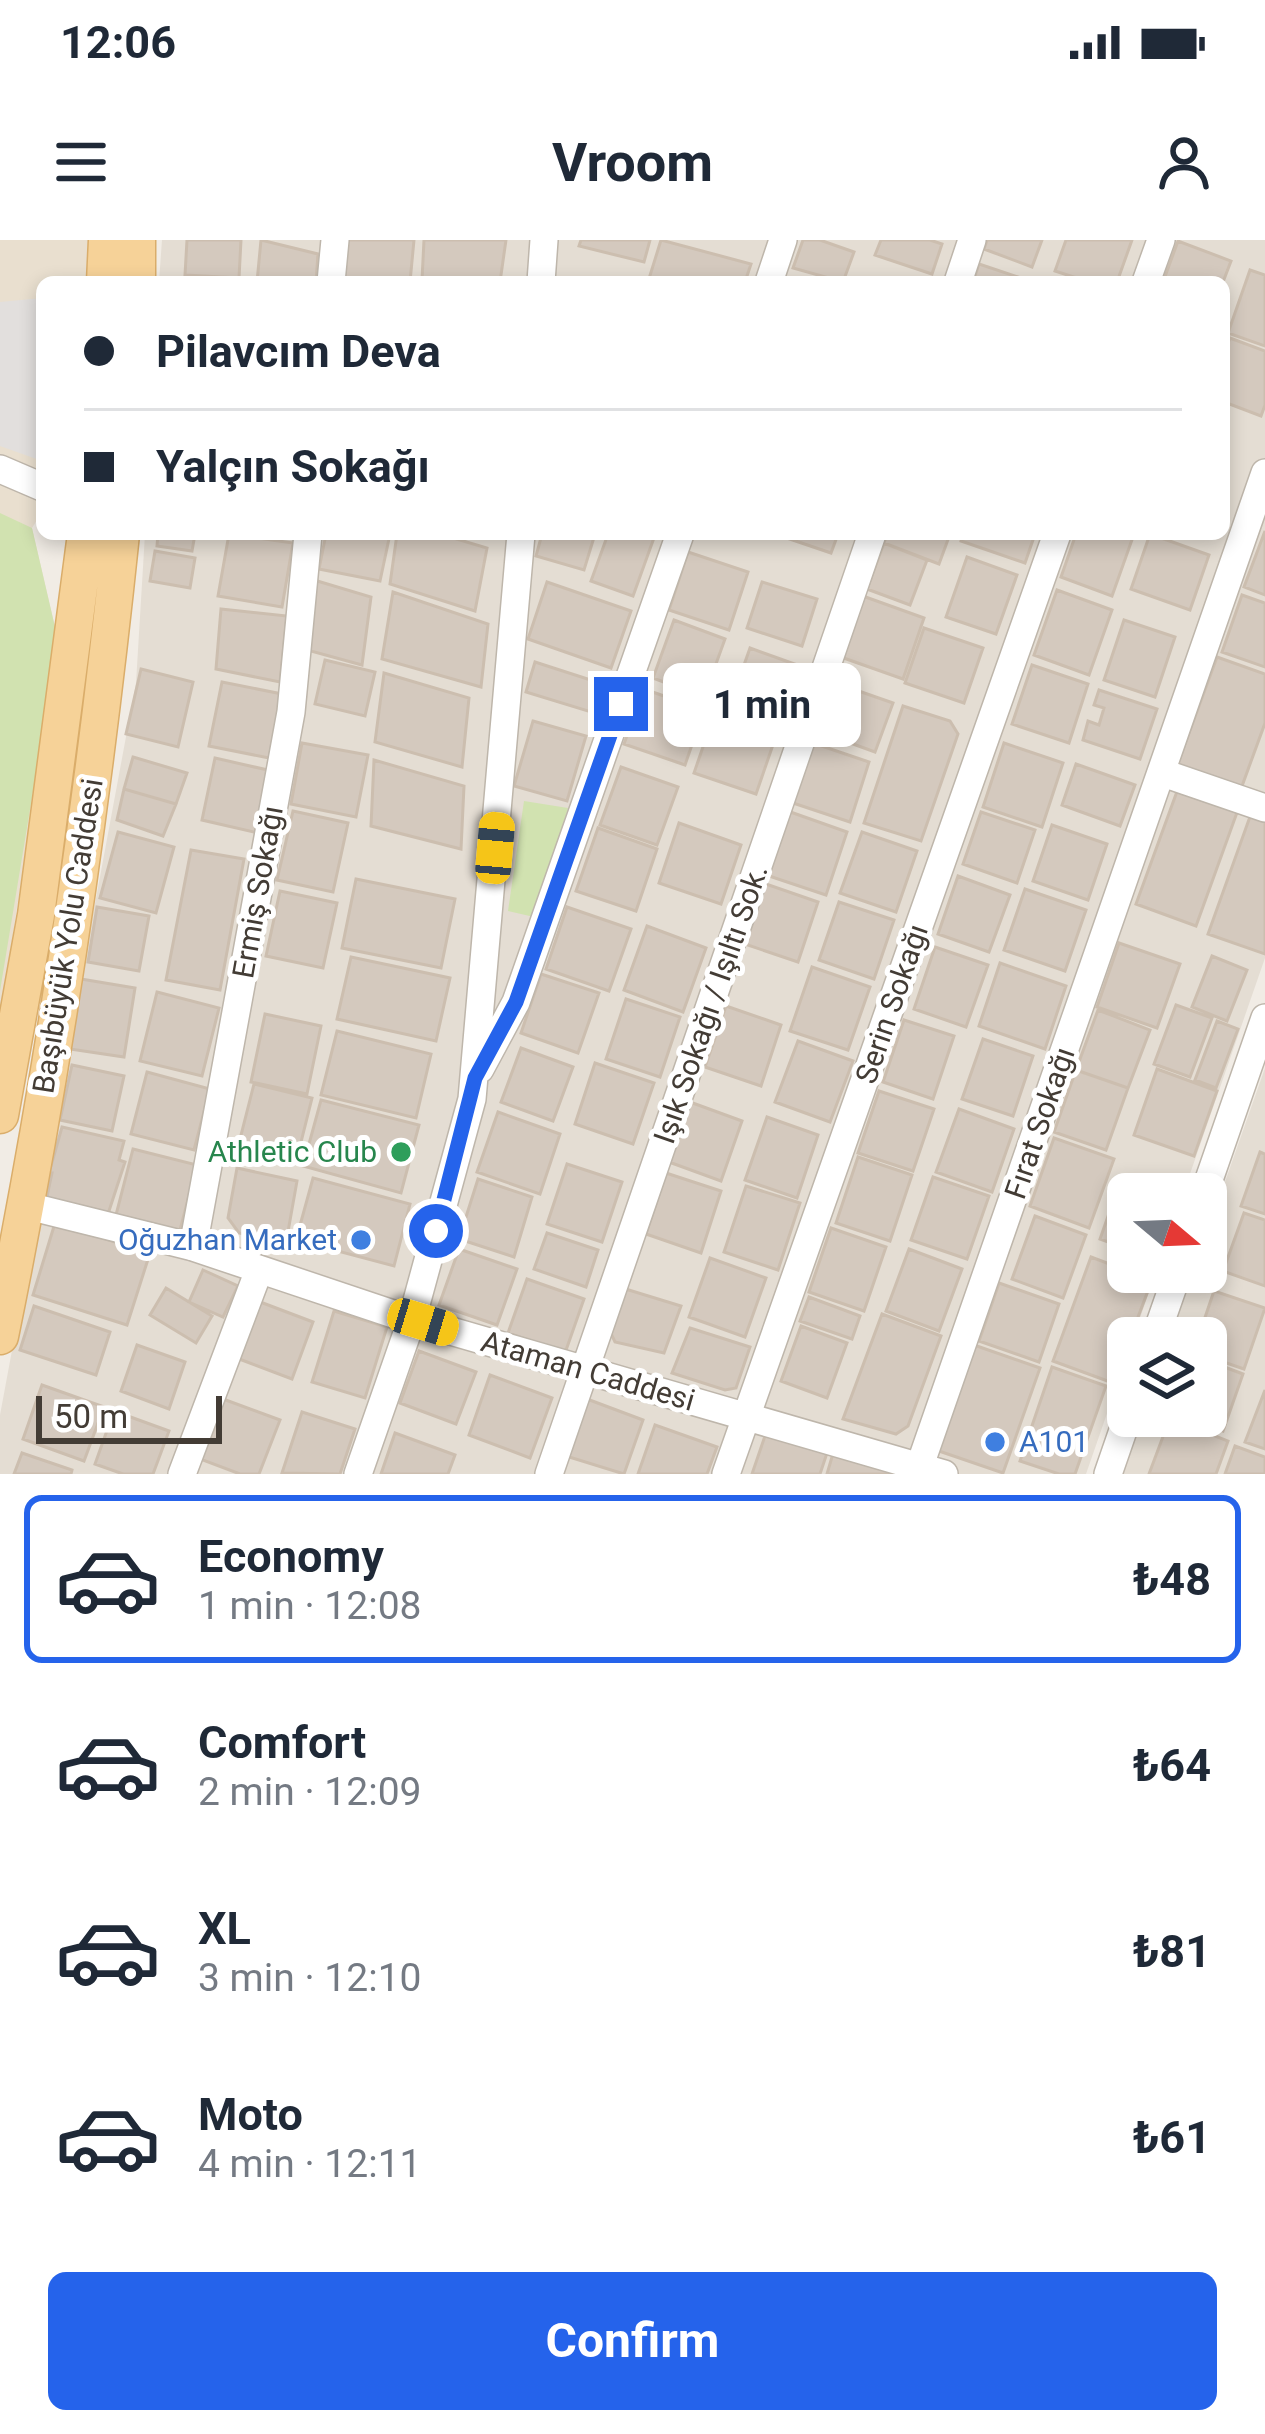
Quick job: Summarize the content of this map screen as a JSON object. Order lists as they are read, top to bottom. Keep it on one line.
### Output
{"streets":{"main road":["Başıbüyük Yolu Caddesi"],"street":["Ermiş Sokağı","Işık Sokağı / Işıltı Sok.","Serin Sokağı","Fırat Sokağı","Ataman Caddesi"]},"crossings":[["Ermiş Sokağı","Ataman Caddesi"],["Başıbüyük Yolu Caddesi","Ataman Caddesi"],["Işık Sokağı / Işıltı Sok.","Ataman Caddesi"],["Serin Sokağı","Ataman Caddesi"],["Fırat Sokağı","Ataman Caddesi"]],"places":["Athletic Club","Oğuzhan Market","A101"],"scale_bar":"50 m","north":"right","page":{"status":"12:06","header":"Vroom","banner":["Pilavcım Deva","Yalçın Sokağı"],"bubble":"1 min","scale":"50 m","list":[{"name":"Economy","note":"1 min · 12:08","value":"₺48"},{"name":"Comfort","note":"2 min · 12:09","value":"₺64"},{"name":"XL","note":"3 min · 12:10","value":"₺81"},{"name":"Moto","note":"4 min · 12:11","value":"₺61"}],"buttons":"Confirm"}}
